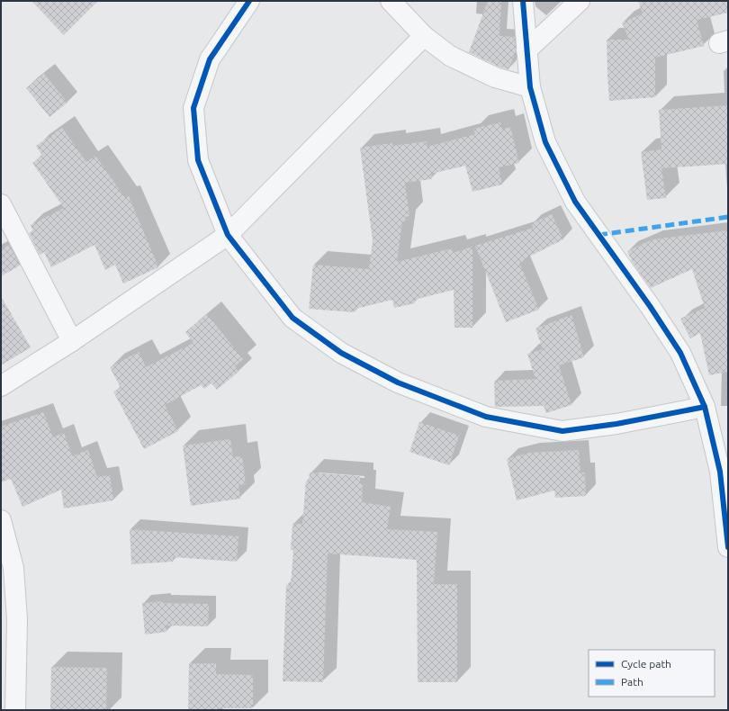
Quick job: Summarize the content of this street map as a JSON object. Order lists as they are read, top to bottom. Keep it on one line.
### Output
{"legend":["Cycle path","Path"]}
